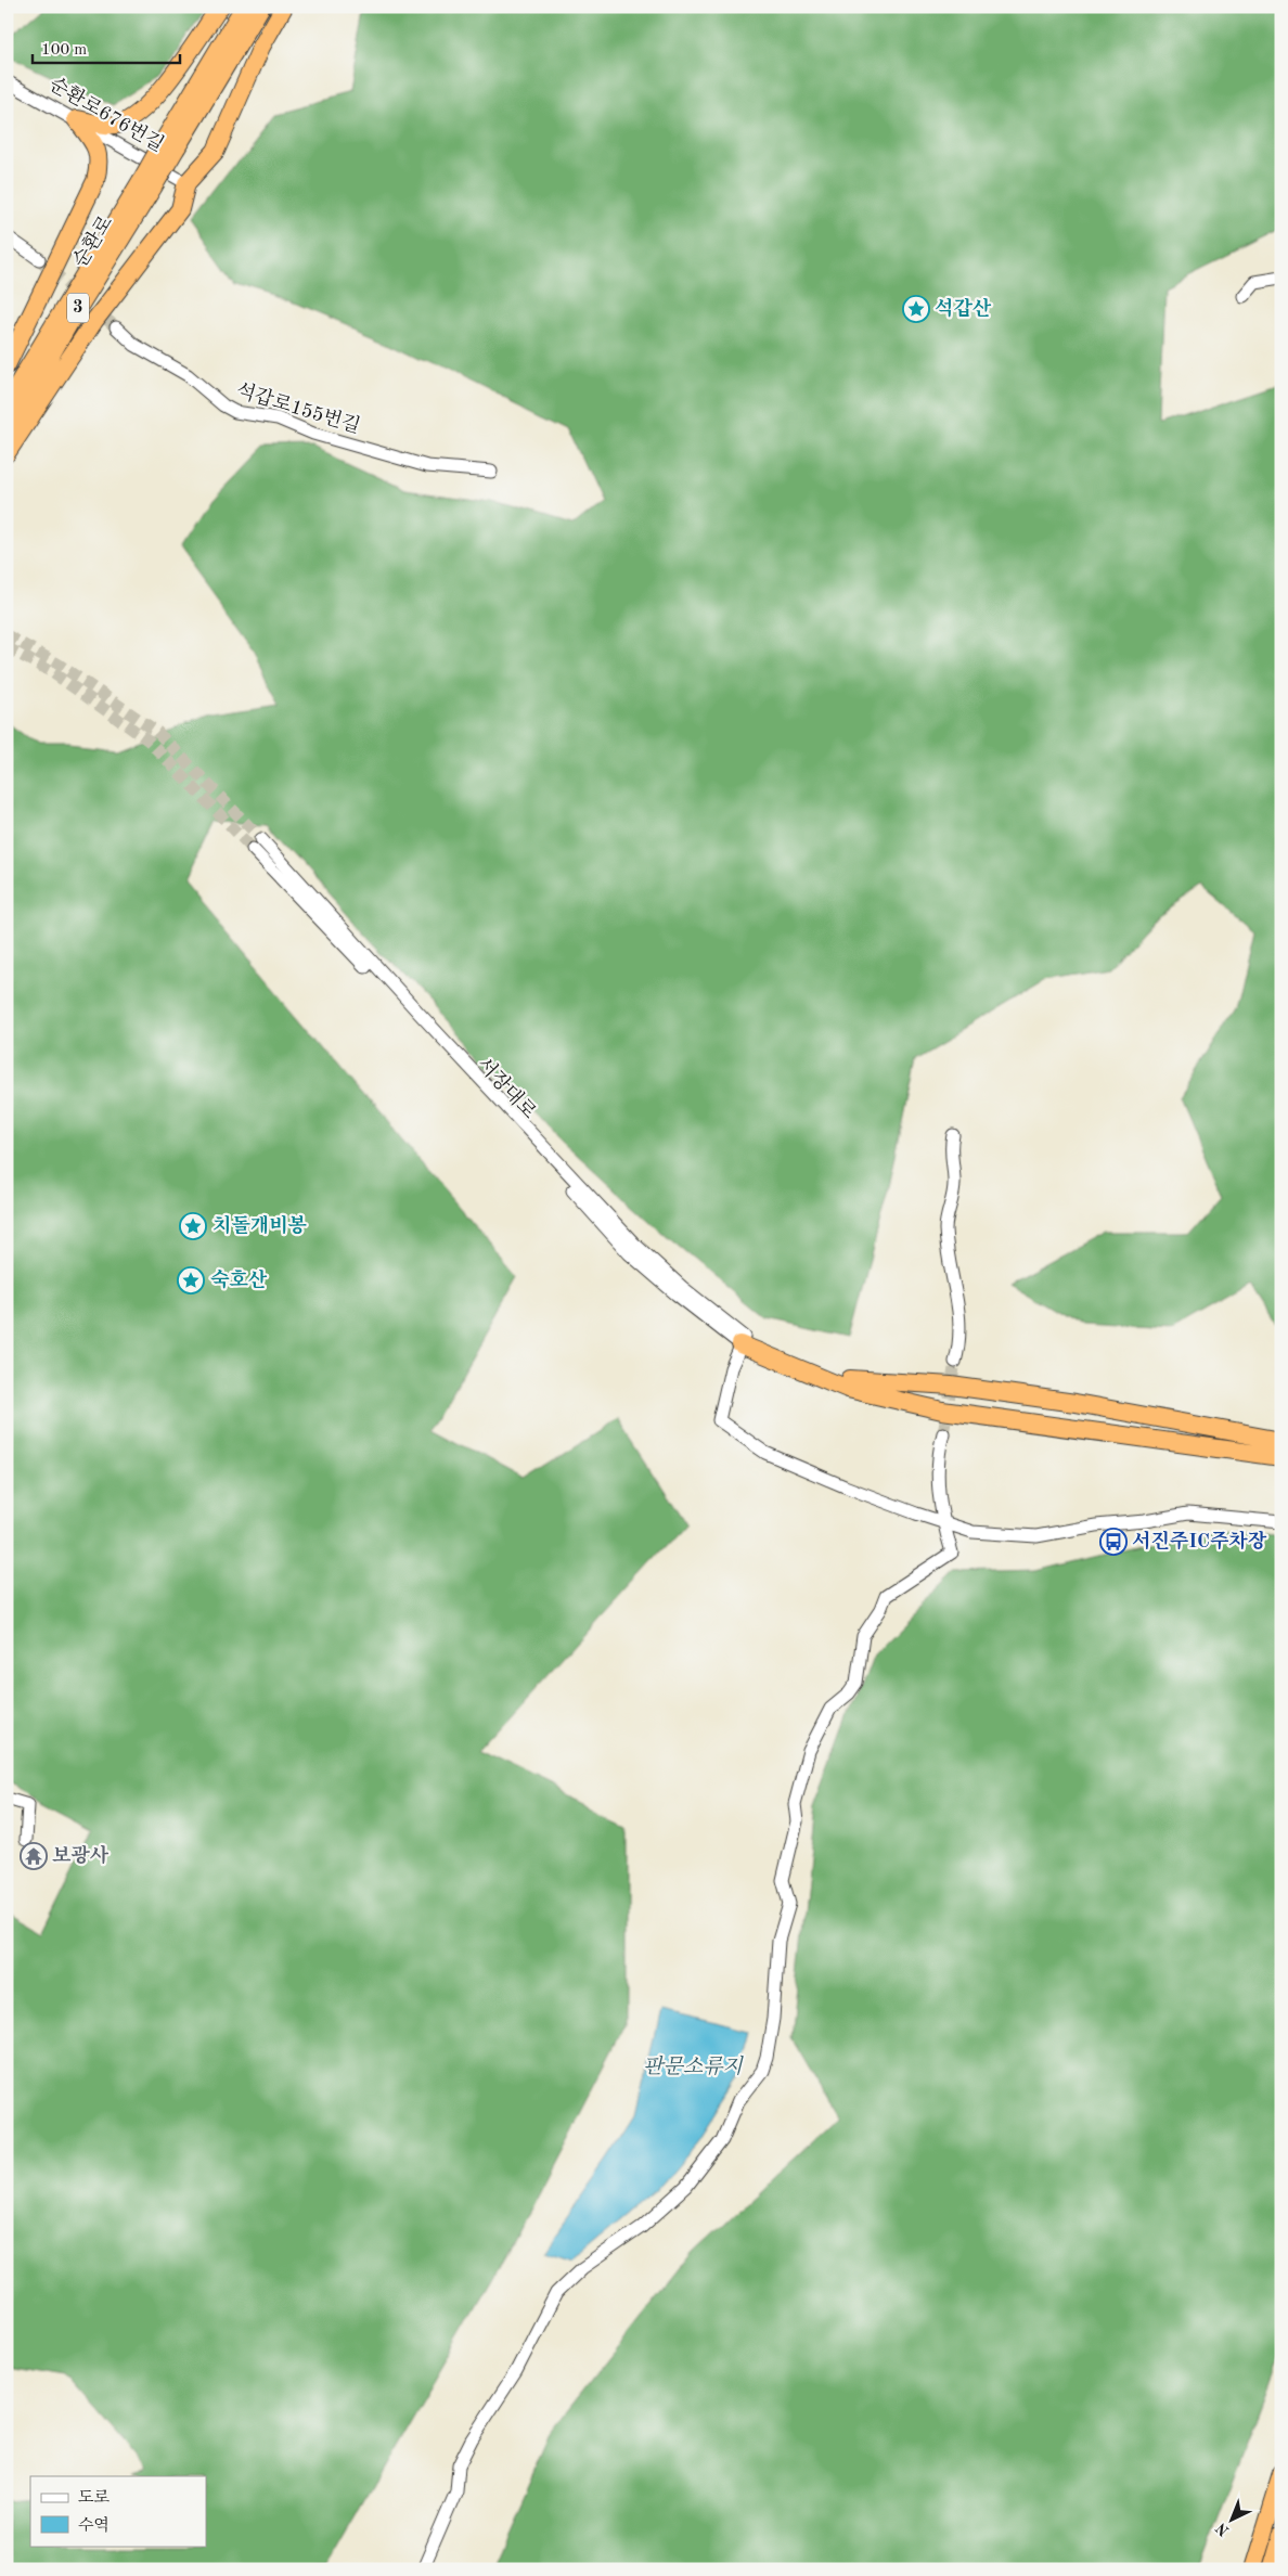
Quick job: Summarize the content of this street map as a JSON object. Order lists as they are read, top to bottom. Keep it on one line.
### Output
{"streets":{"highway":["순환로","3"],"street":["순환로676번길","석갑로155번길","서장대로"]},"crossings":[["순환로","3"]],"water":["판문소류지"],"places":{"place":["석갑산","치돌개비봉","숙호산"],"bus stop":["서진주IC주차장"],"temple":["보광사"]},"legend":["도로","수역"],"scale_bar":"100 m","north":"bottom left"}
